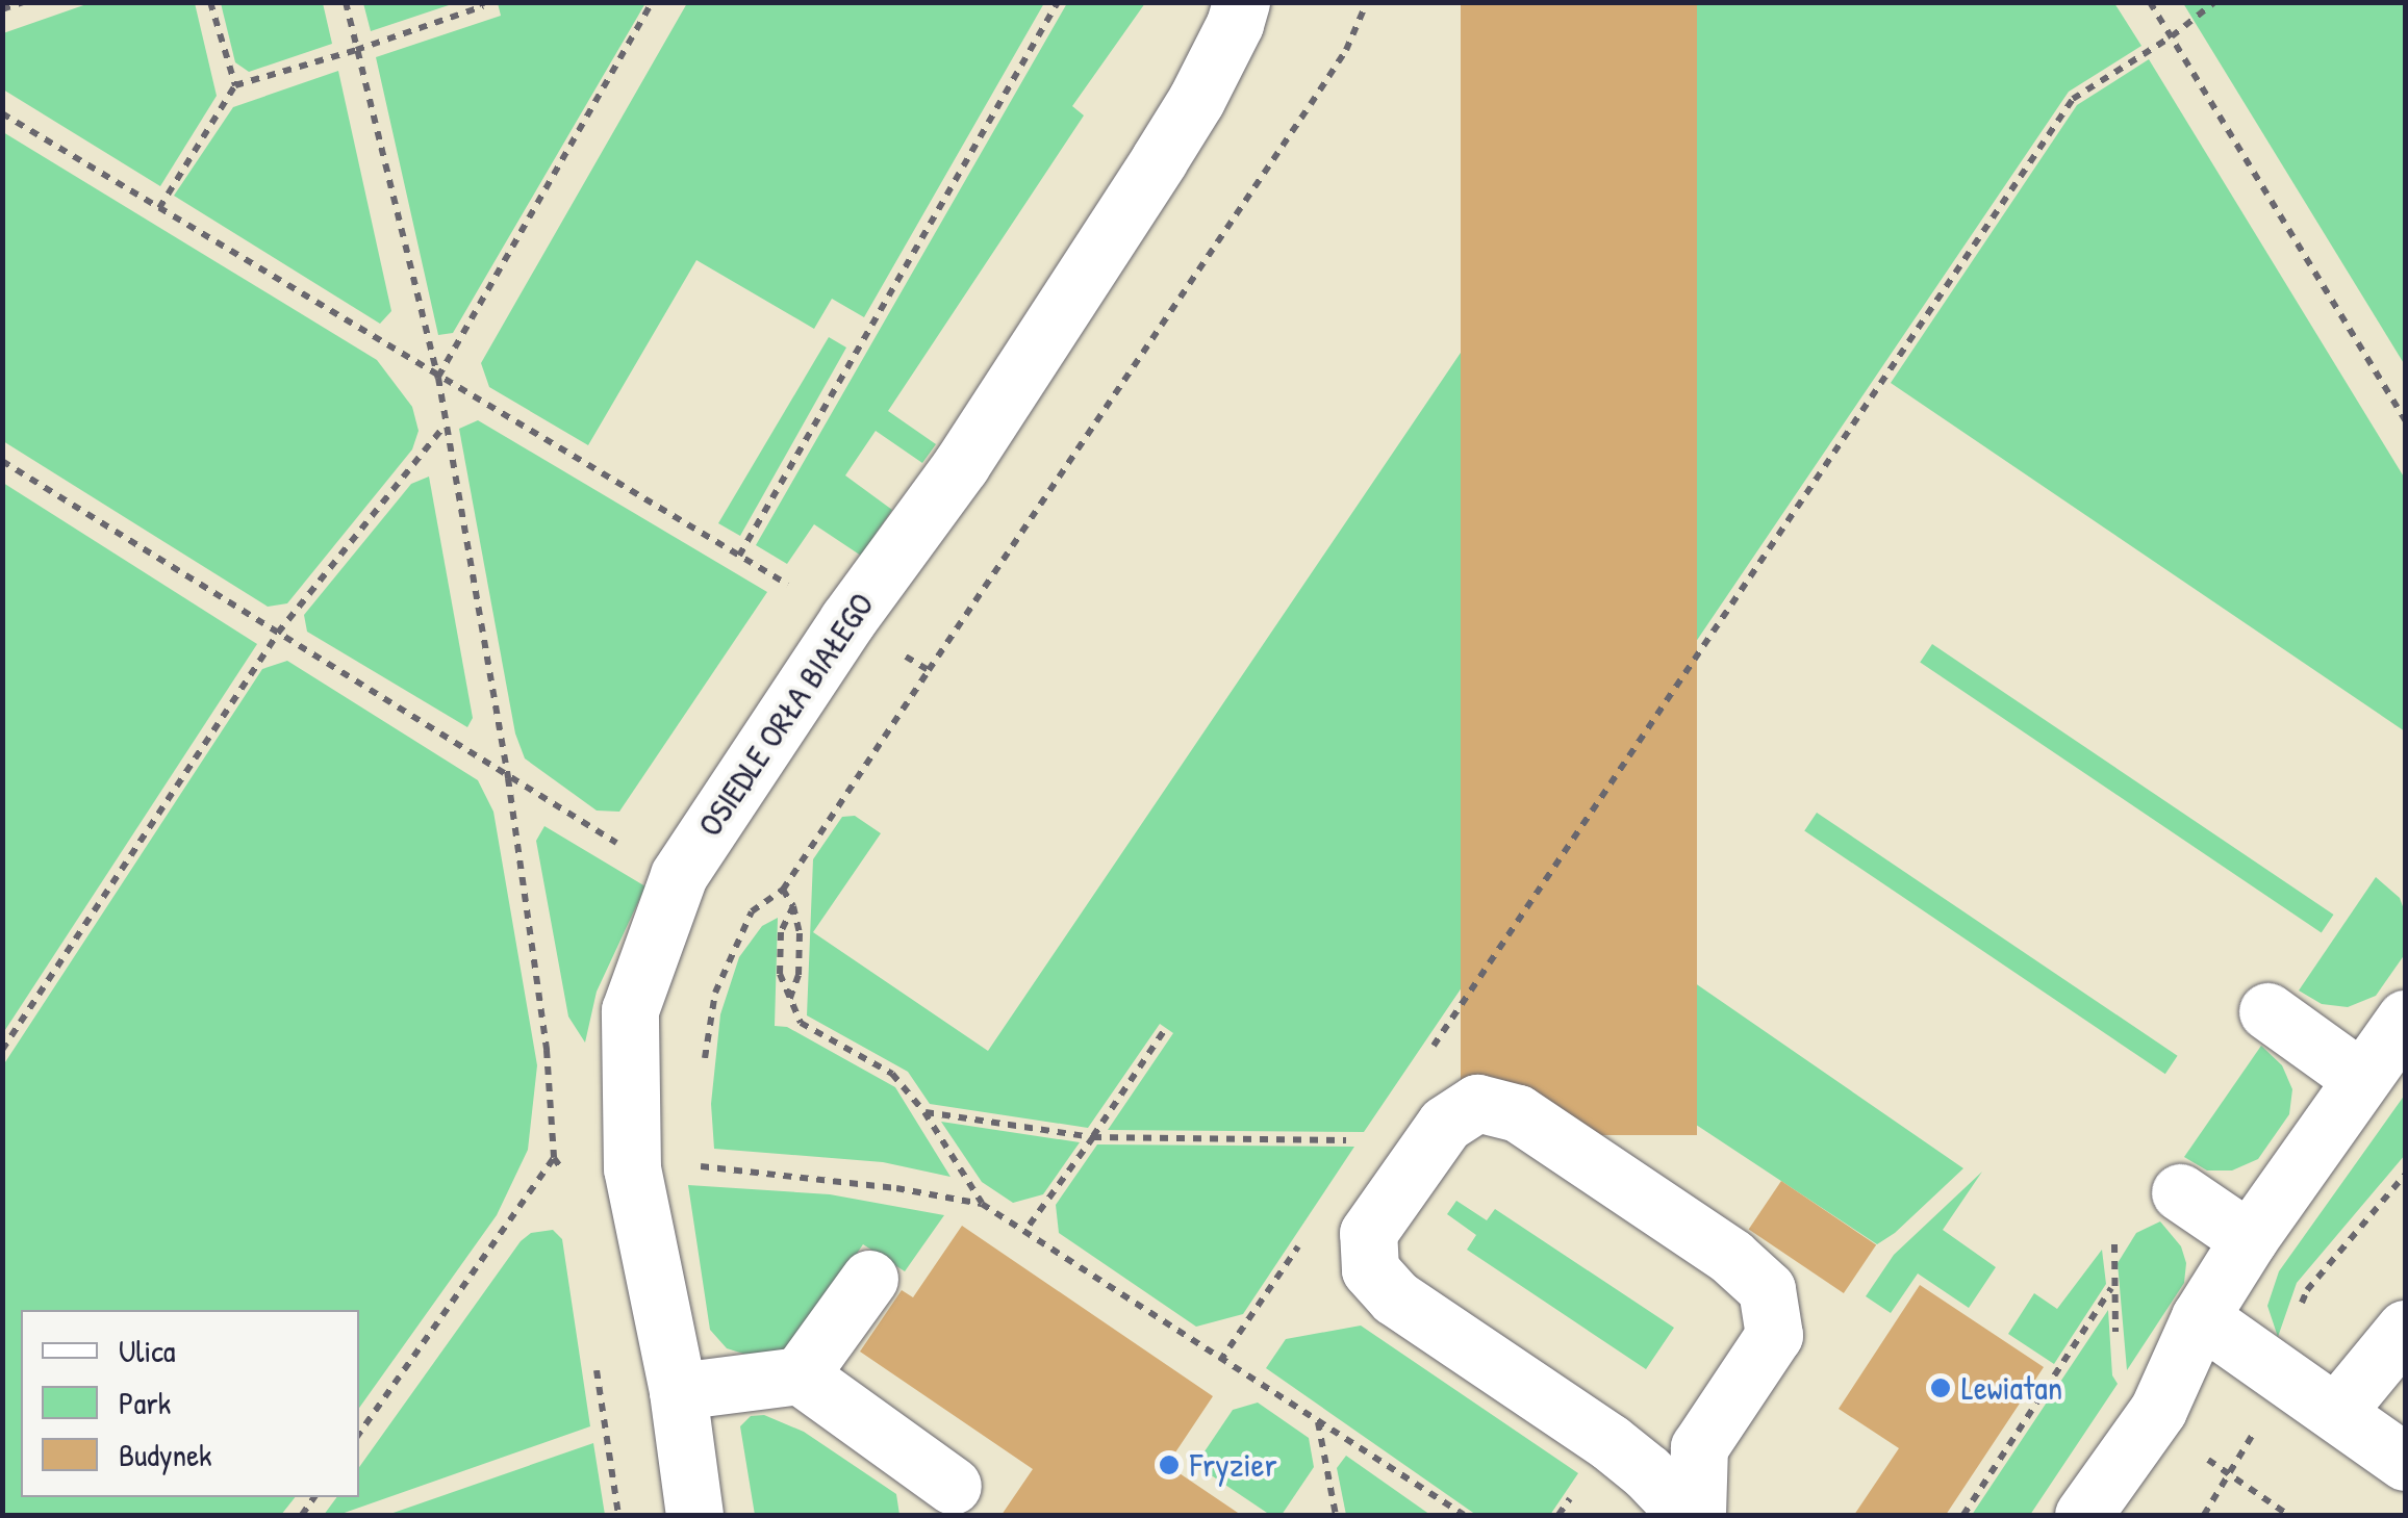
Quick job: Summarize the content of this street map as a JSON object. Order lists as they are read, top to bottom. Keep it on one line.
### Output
{"streets":{"street":["OSIEDLE ORŁA BIAŁEGO"]},"places":["Lewiatan","Fryzier"],"legend":["Ulica","Park","Budynek"]}
